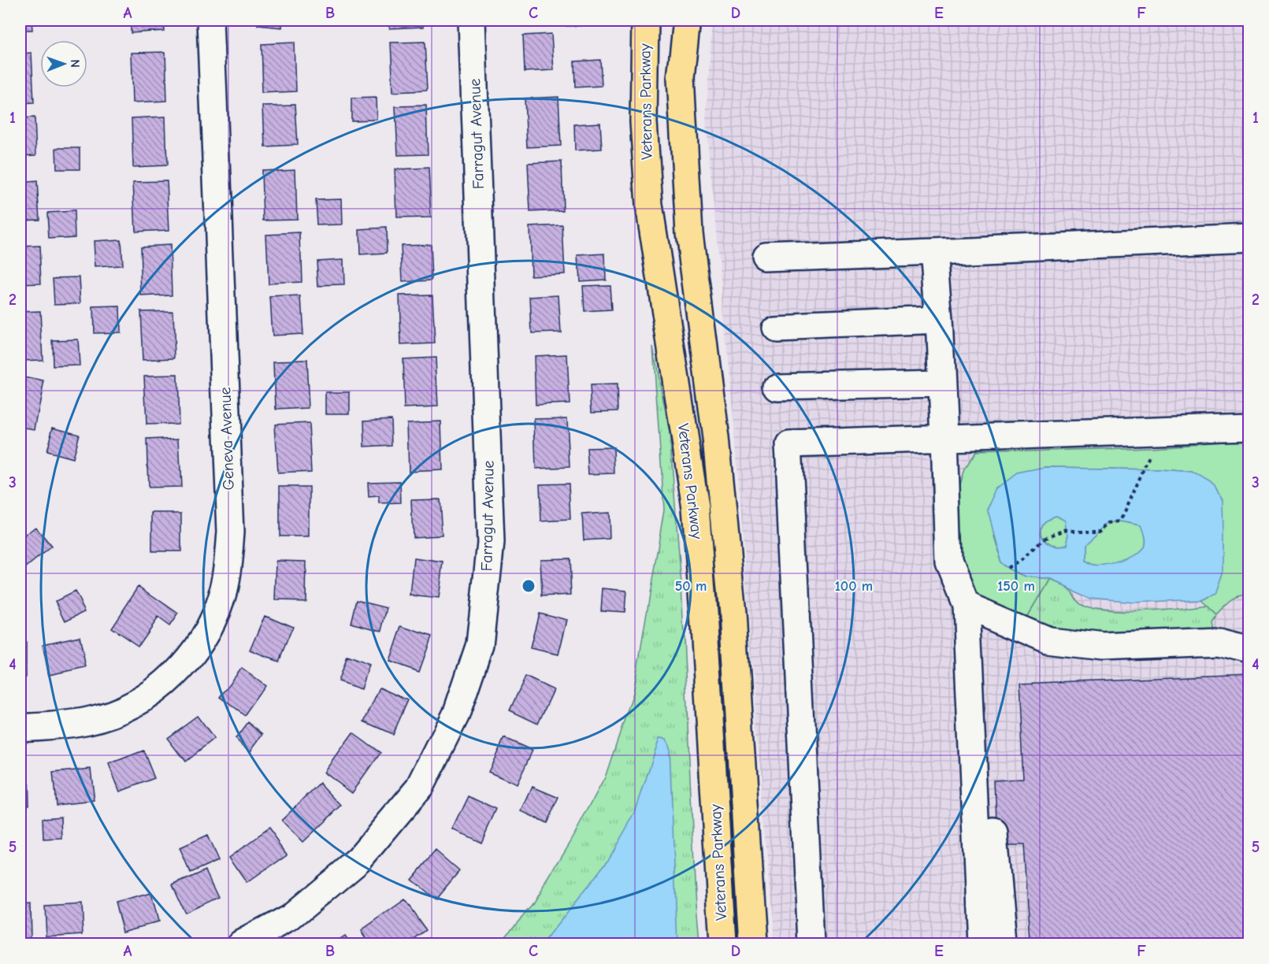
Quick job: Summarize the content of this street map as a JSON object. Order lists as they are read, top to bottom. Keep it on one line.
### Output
{"streets":{"main road":["Veterans Parkway"],"street":["Farragut Avenue","Geneva Avenue"]},"north":"right","grid":{"columns":["A","B","C","D","E","F"],"rows":["1","2","3","4","5"]},"rings":["50 m","100 m","150 m"]}
